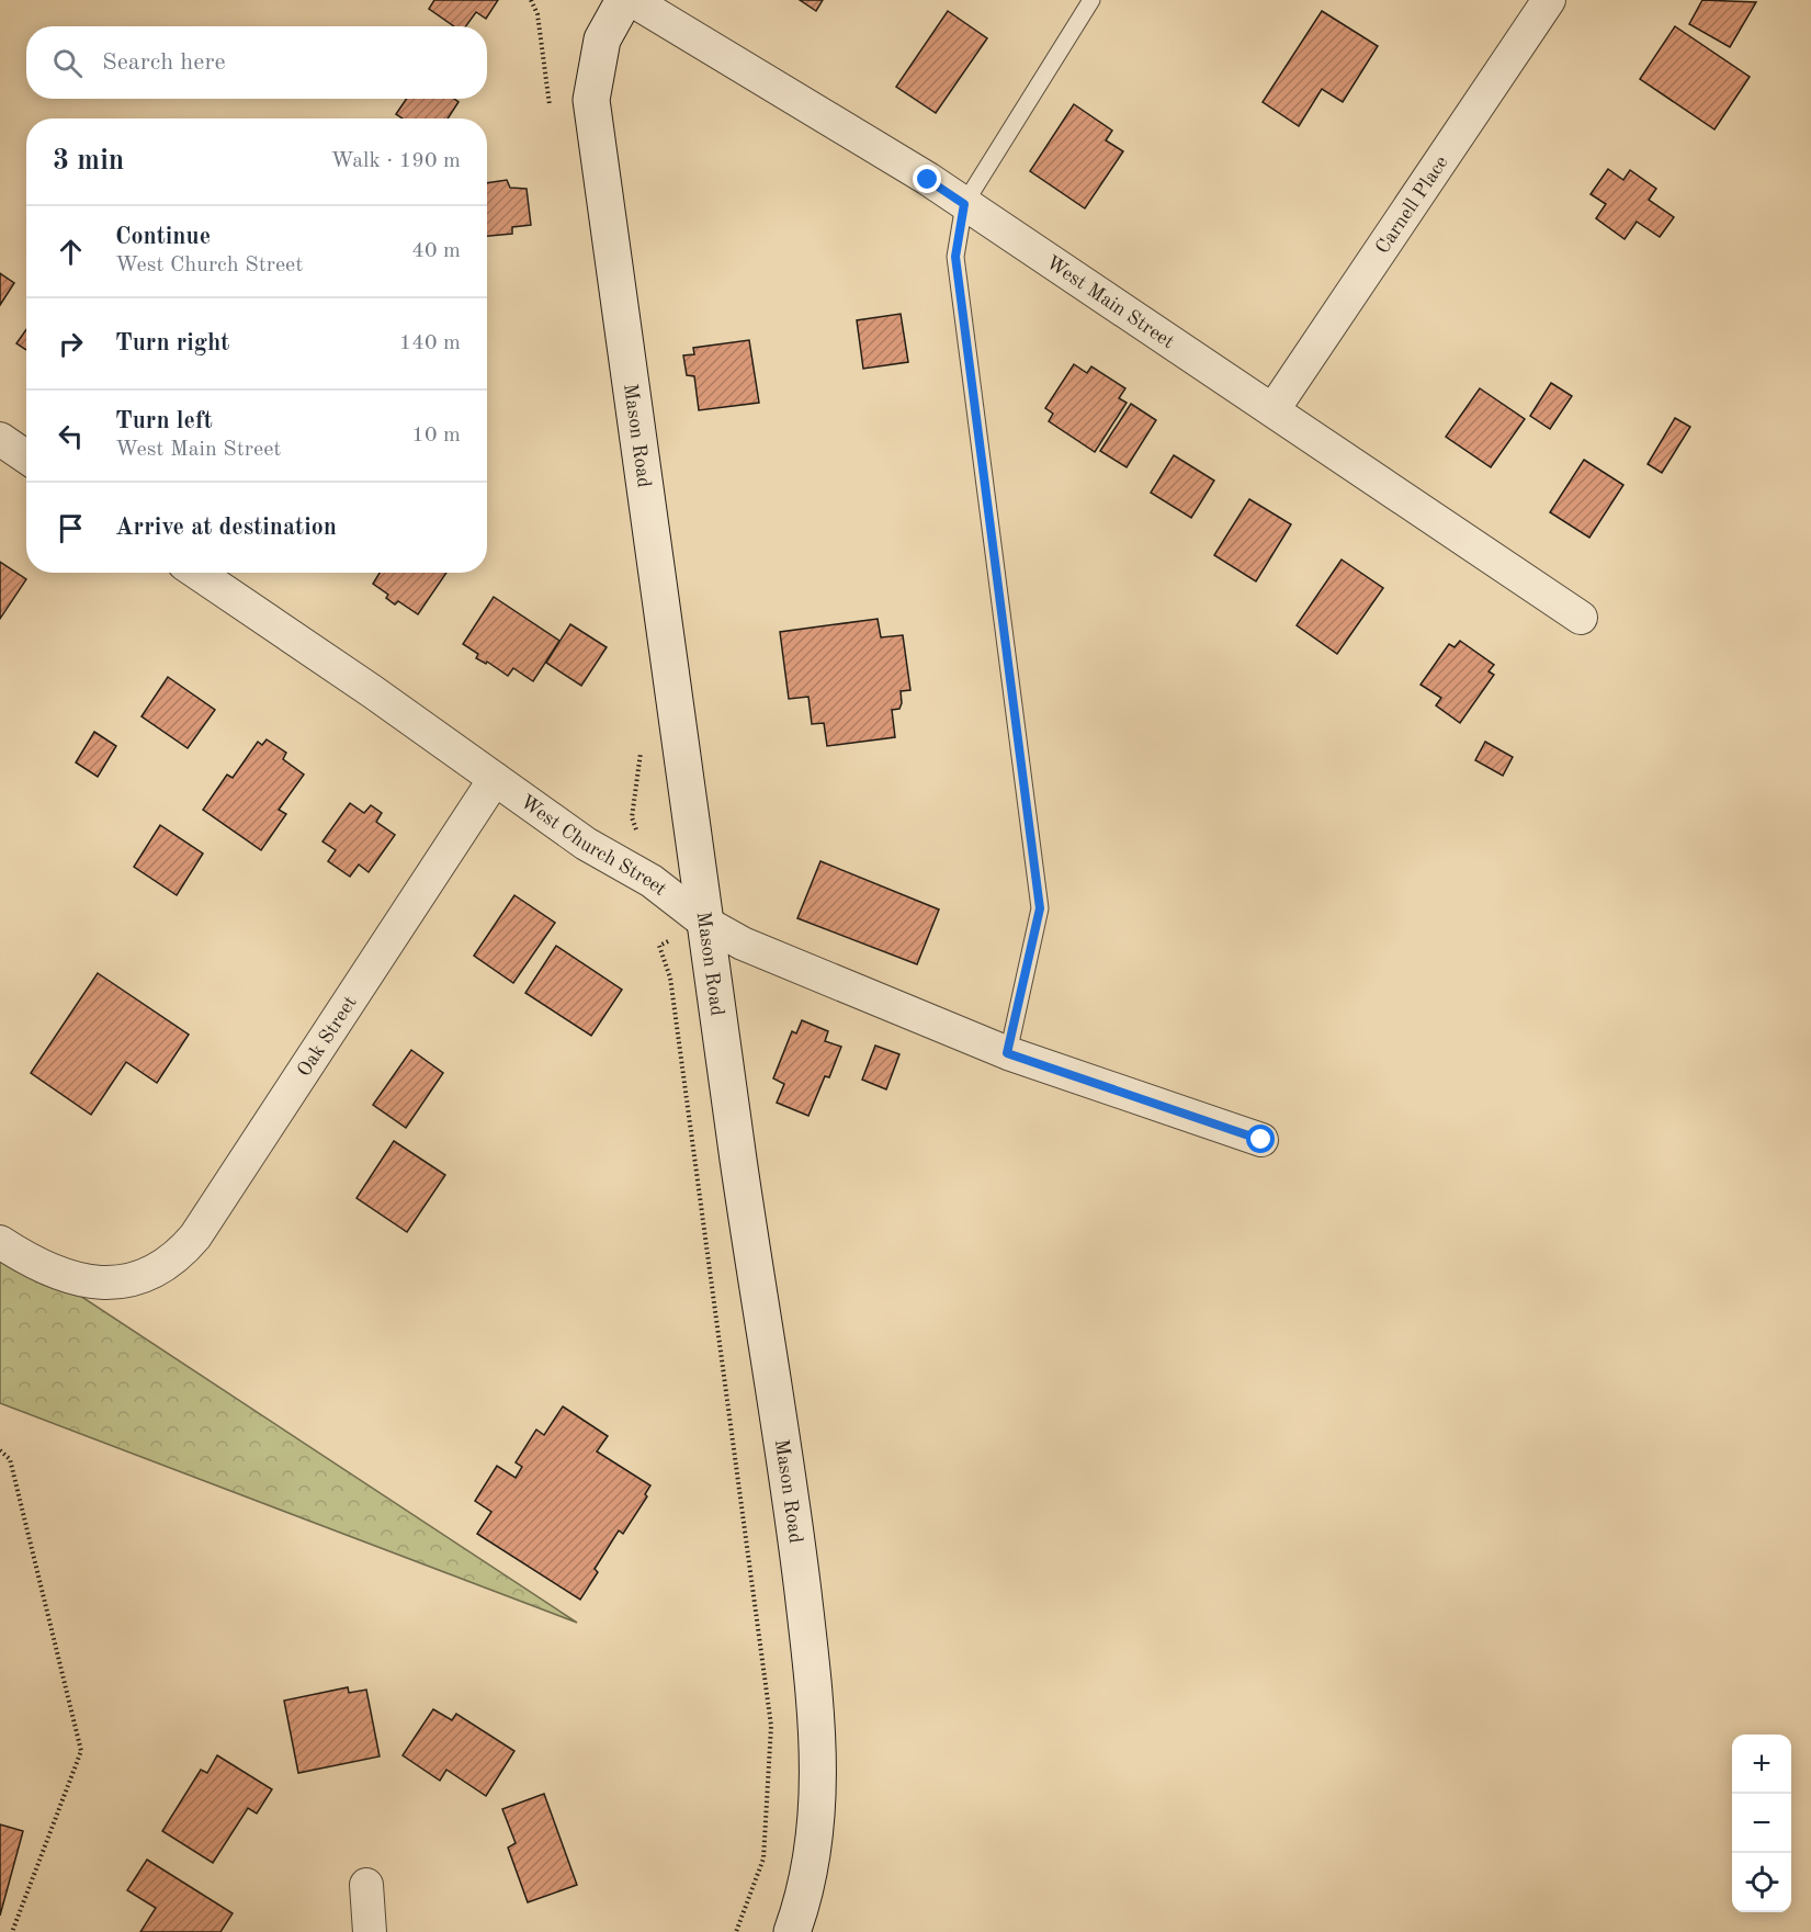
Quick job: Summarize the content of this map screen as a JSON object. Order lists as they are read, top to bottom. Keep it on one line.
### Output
{"streets":{"main road":["Mason Road"],"street":["Carnell Place","West Main Street","West Church Street","Oak Street"]},"crossings":[["Carnell Place","West Main Street"],["Mason Road","West Church Street"],["West Church Street","Oak Street"]],"page":{"search":"Search here","heading":["3 min","Walk · 190 m"],"list":[["Continue","West Church Street","40 m"],["Turn right","140 m"],["Turn left","West Main Street","10 m"],"Arrive at destination"],"map_buttons":["+","−"]}}
